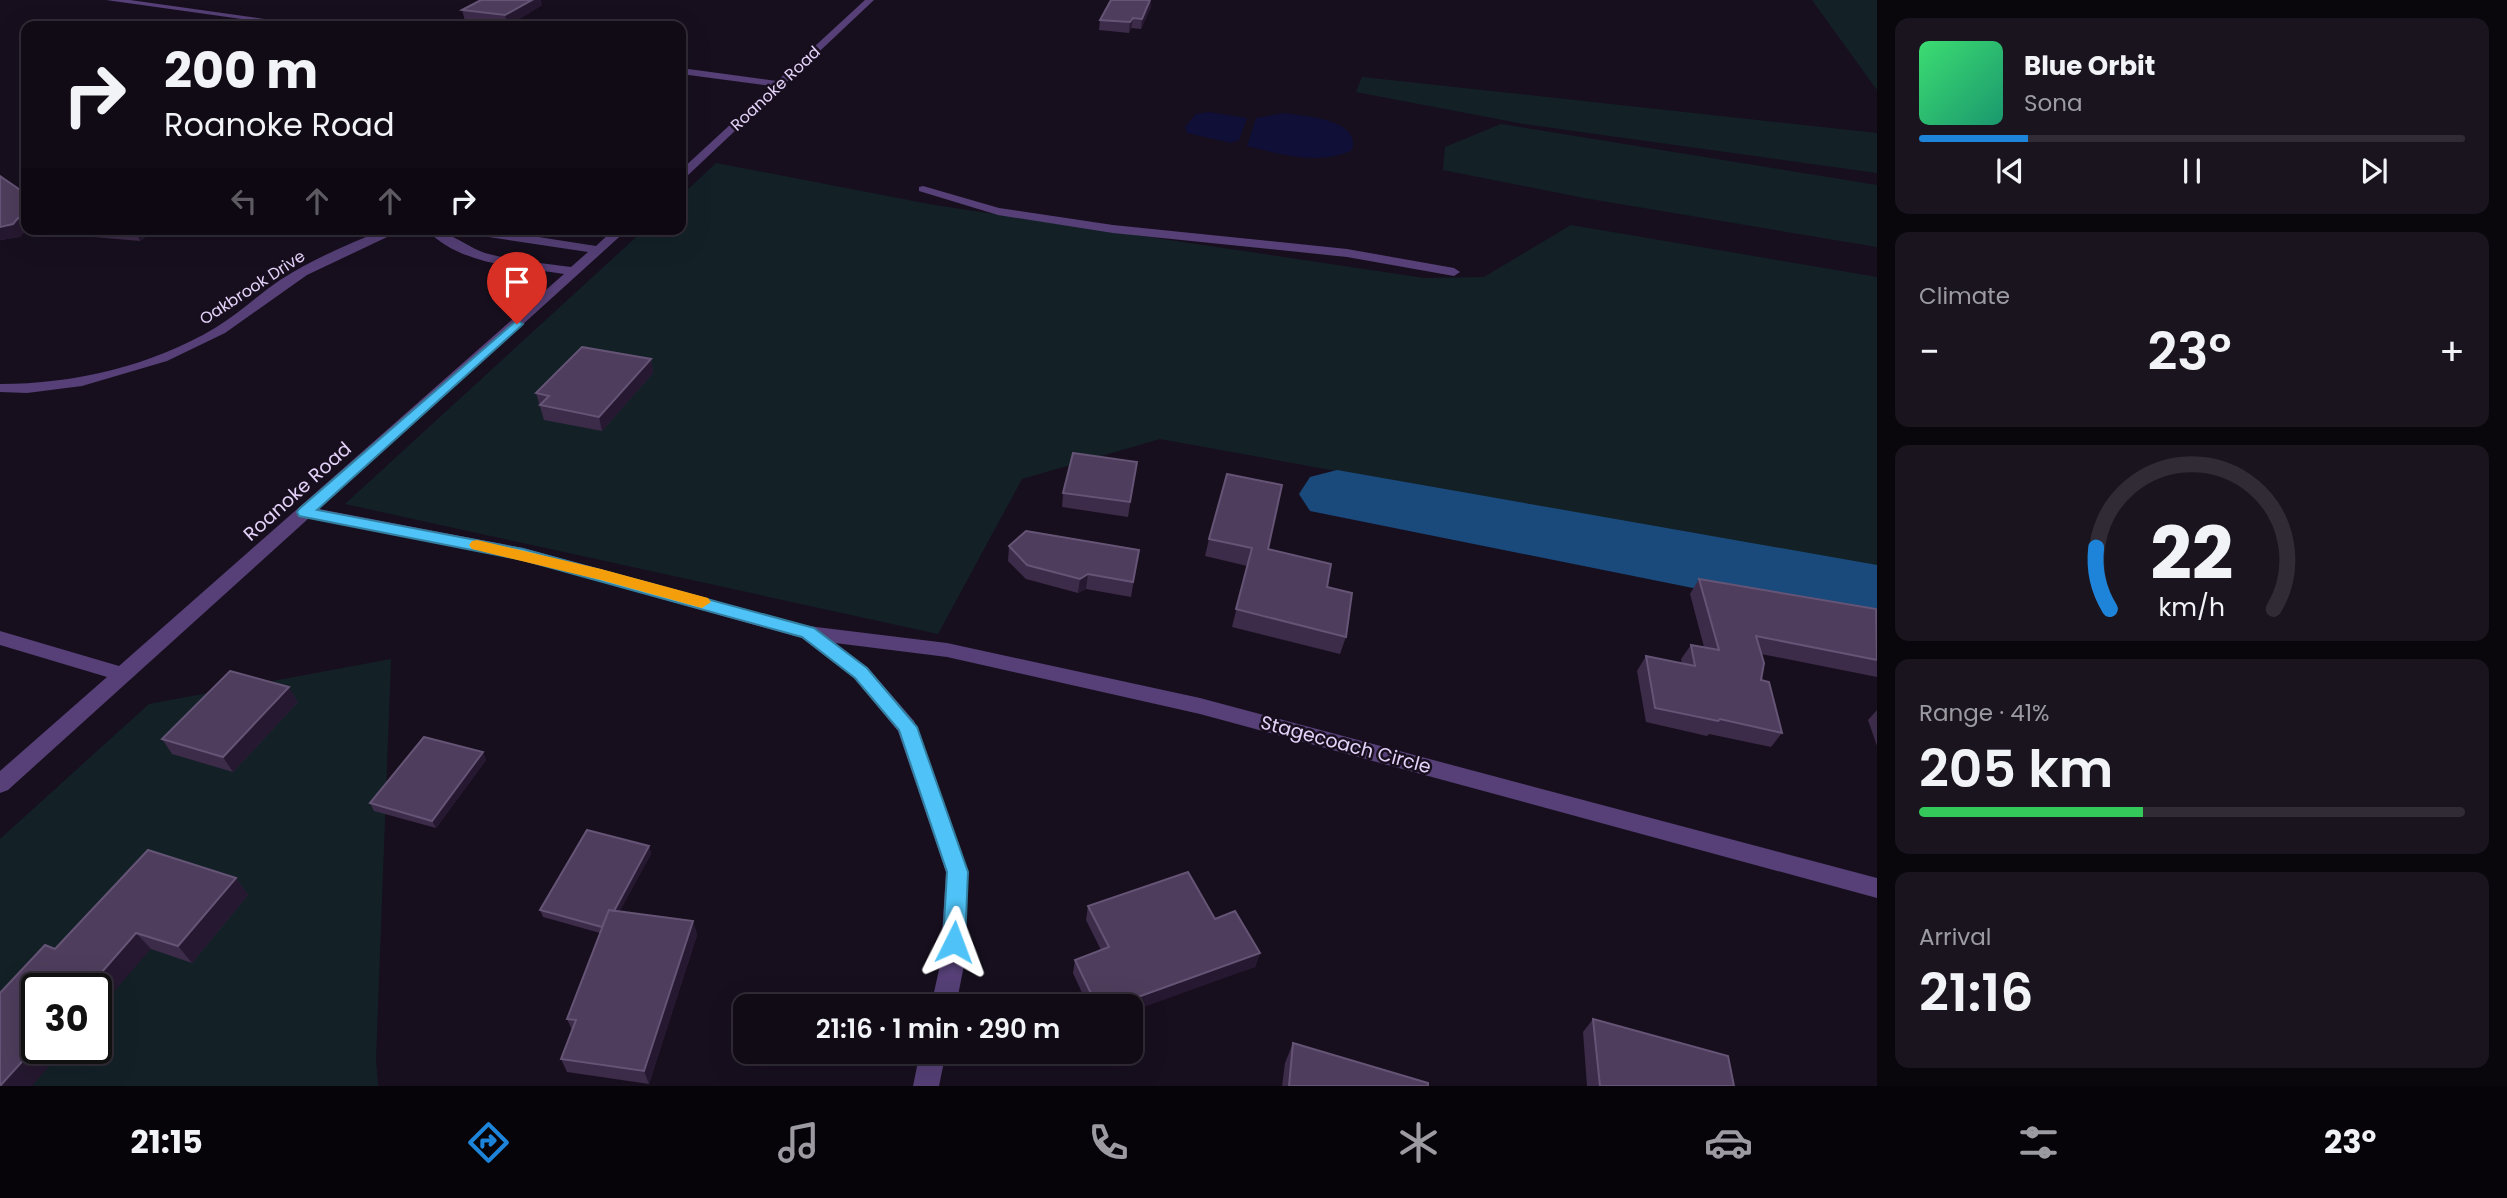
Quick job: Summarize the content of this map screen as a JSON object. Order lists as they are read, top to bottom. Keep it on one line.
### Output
{"streets":{"street":["Roanoke Road","Oakbrook Drive","Stagecoach Circle"]},"page":{"turn":["200 m","Roanoke Road"],"song":["Blue Orbit","Sona"],"tile":["Climate",["Range · 41%","205 km"],["Arrival","21:16"]],"heat":["−","23°","+"],"limit":"30","trip":"21:16 · 1 min · 290 m","tabs":["21:15","23°"],"gauge":["22","km/h"]}}
